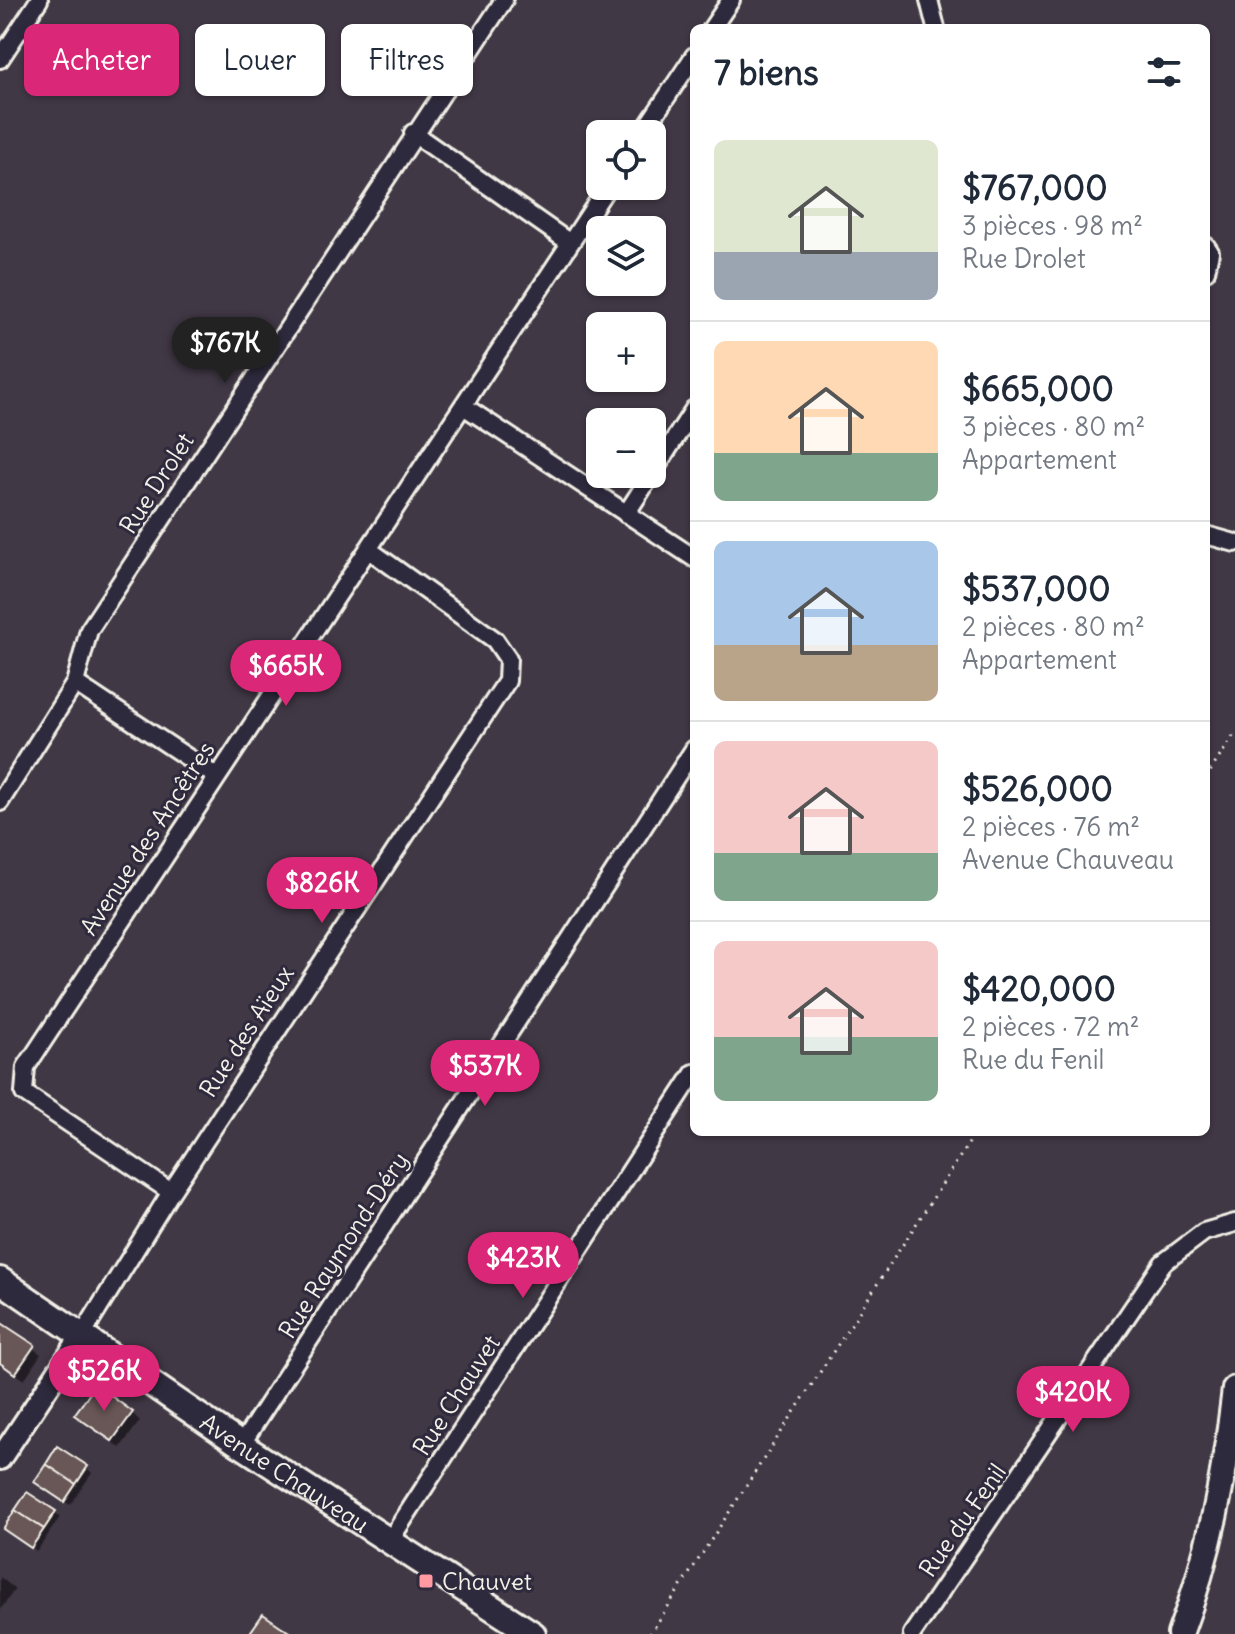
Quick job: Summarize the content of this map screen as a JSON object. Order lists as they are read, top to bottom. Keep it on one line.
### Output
{"streets":{"main road":["Avenue Chauveau"],"street":["Rue Drolet","Avenue des Ancêtres","Rue des Aïeux","Rue Raymond-Déry","Rue Chauvet","Rue du Fenil"]},"crossings":[["Avenue des Ancêtres","Rue des Aïeux"],["Rue des Aïeux","Avenue Chauveau"],["Rue Raymond-Déry","Avenue Chauveau"],["Rue Chauvet","Avenue Chauveau"]],"places":{"transit":["Chauvet"]},"page":{"chip":["Acheter","Louer","Filtres"],"heading":"7 biens","map_buttons":["+","−"],"list":[{"name":"$767,000","note":"3 pièces · 98 m² · Rue Drolet"},{"name":"$665,000","note":"3 pièces · 80 m² · Appartement"},{"name":"$537,000","note":"2 pièces · 80 m² · Appartement"},{"name":"$526,000","note":"2 pièces · 76 m² · Avenue Chauveau"},{"name":"$420,000","note":"2 pièces · 72 m² · Rue du Fenil"}],"price":["$767K","$665K","$826K","$537K","$423K","$526K","$420K"]}}
